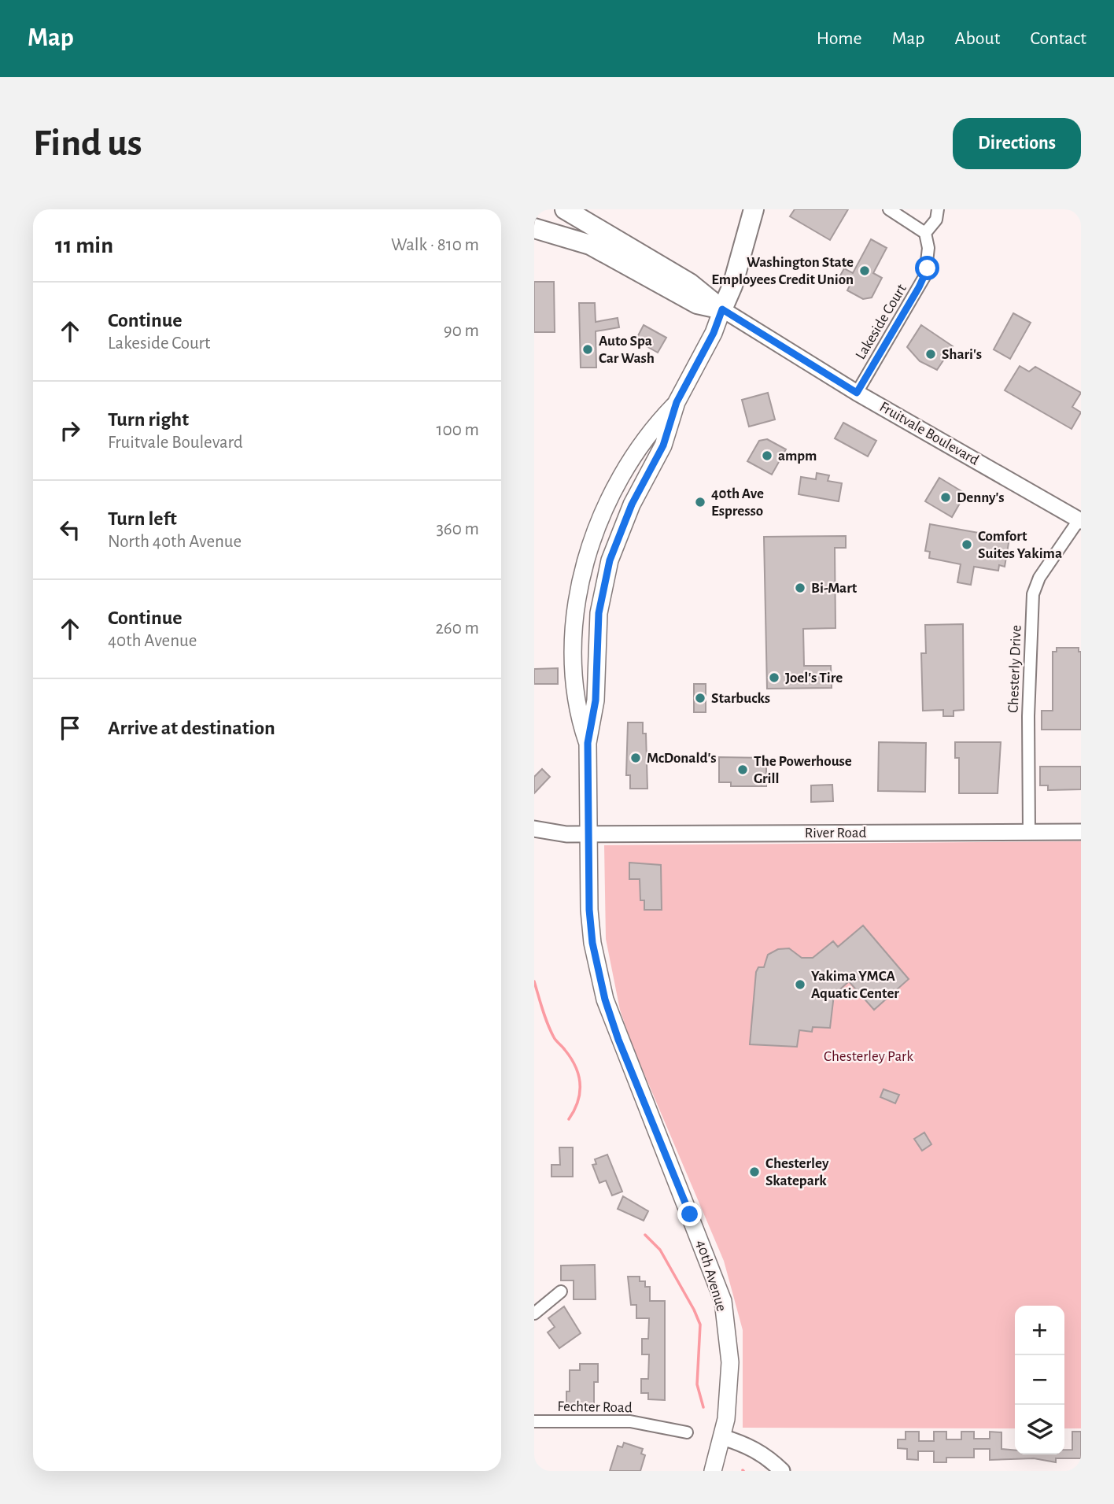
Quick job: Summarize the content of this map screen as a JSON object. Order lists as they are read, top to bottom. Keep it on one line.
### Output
{"streets":{"main road":["40th Avenue"],"street":["Lakeside Court","Fruitvale Boulevard","Chesterly Drive","River Road","Fechter Road"]},"crossings":[["Lakeside Court","Fruitvale Boulevard"],["Fruitvale Boulevard","Chesterly Drive"],["Chesterly Drive","River Road"],["River Road","40th Avenue"]],"parks":["Chesterley Park"],"places":["Washington State Employees Credit Union","Auto Spa Car Wash","Shari's","ampm","Denny's","40th Ave Espresso","Comfort Suites Yakima","Bi-Mart","Joel's Tire","Starbucks","McDonald's","The Powerhouse Grill","Yakima YMCA Aquatic Center","Chesterley Skatepark"],"page":{"header":"Map","nav":["Home","Map","About","Contact"],"buttons":"Directions","title":"Find us","heading":["11 min","Walk · 810 m"],"list":[["Continue","Lakeside Court","90 m"],["Turn right","Fruitvale Boulevard","100 m"],["Turn left","North 40th Avenue","360 m"],["Continue","40th Avenue","260 m"],"Arrive at destination"],"map_buttons":["+","−"]}}
